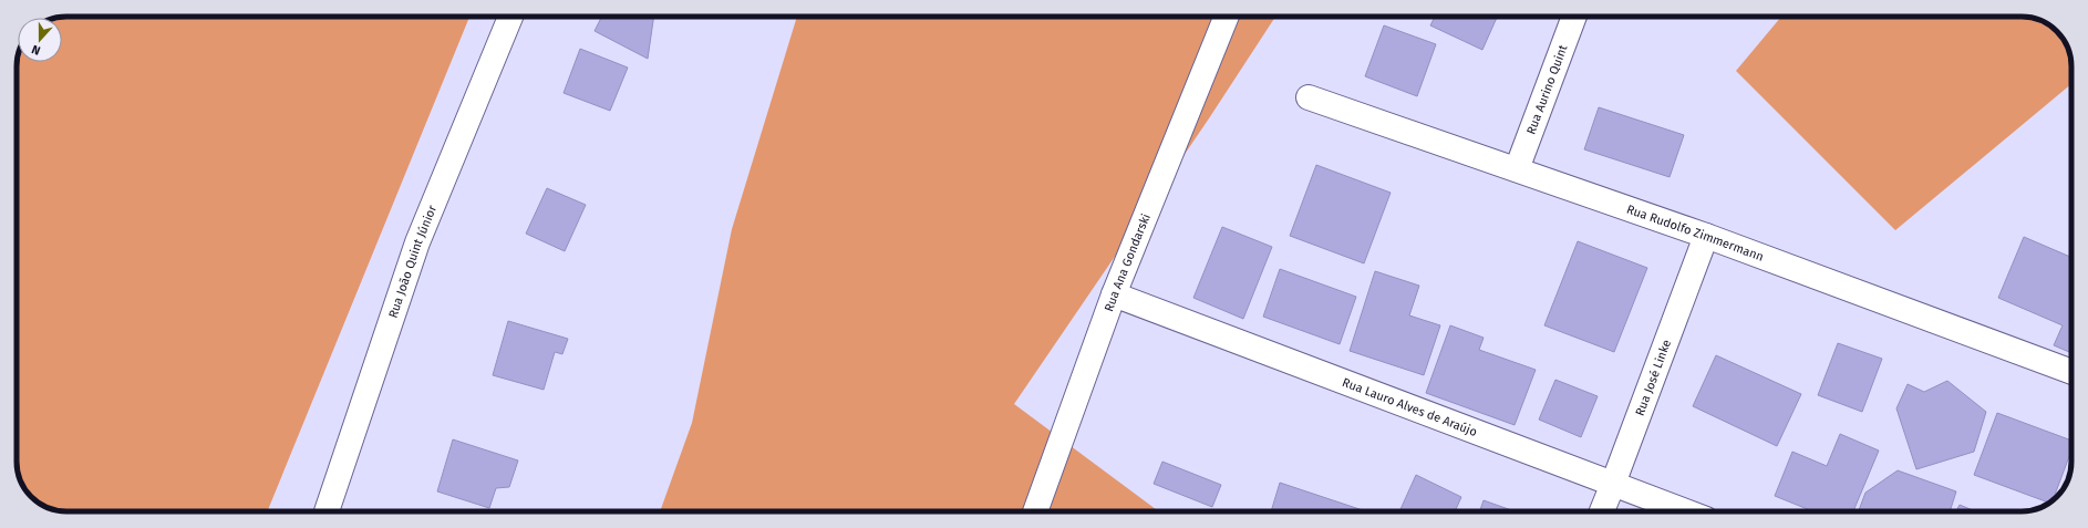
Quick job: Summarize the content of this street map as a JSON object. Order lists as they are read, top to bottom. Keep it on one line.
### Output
{"streets":{"street":["Rua Aurino Quint","Rua Rudolfo Zimmermann","Rua João Quint Júnior","Rua Ana Gondarski","Rua José Linke","Rua Lauro Alves de Araújo"]},"crossings":[["Rua Aurino Quint","Rua Rudolfo Zimmermann"],["Rua Rudolfo Zimmermann","Rua José Linke"],["Rua Ana Gondarski","Rua Lauro Alves de Araújo"],["Rua José Linke","Rua Lauro Alves de Araújo"]],"north":"bottom"}
